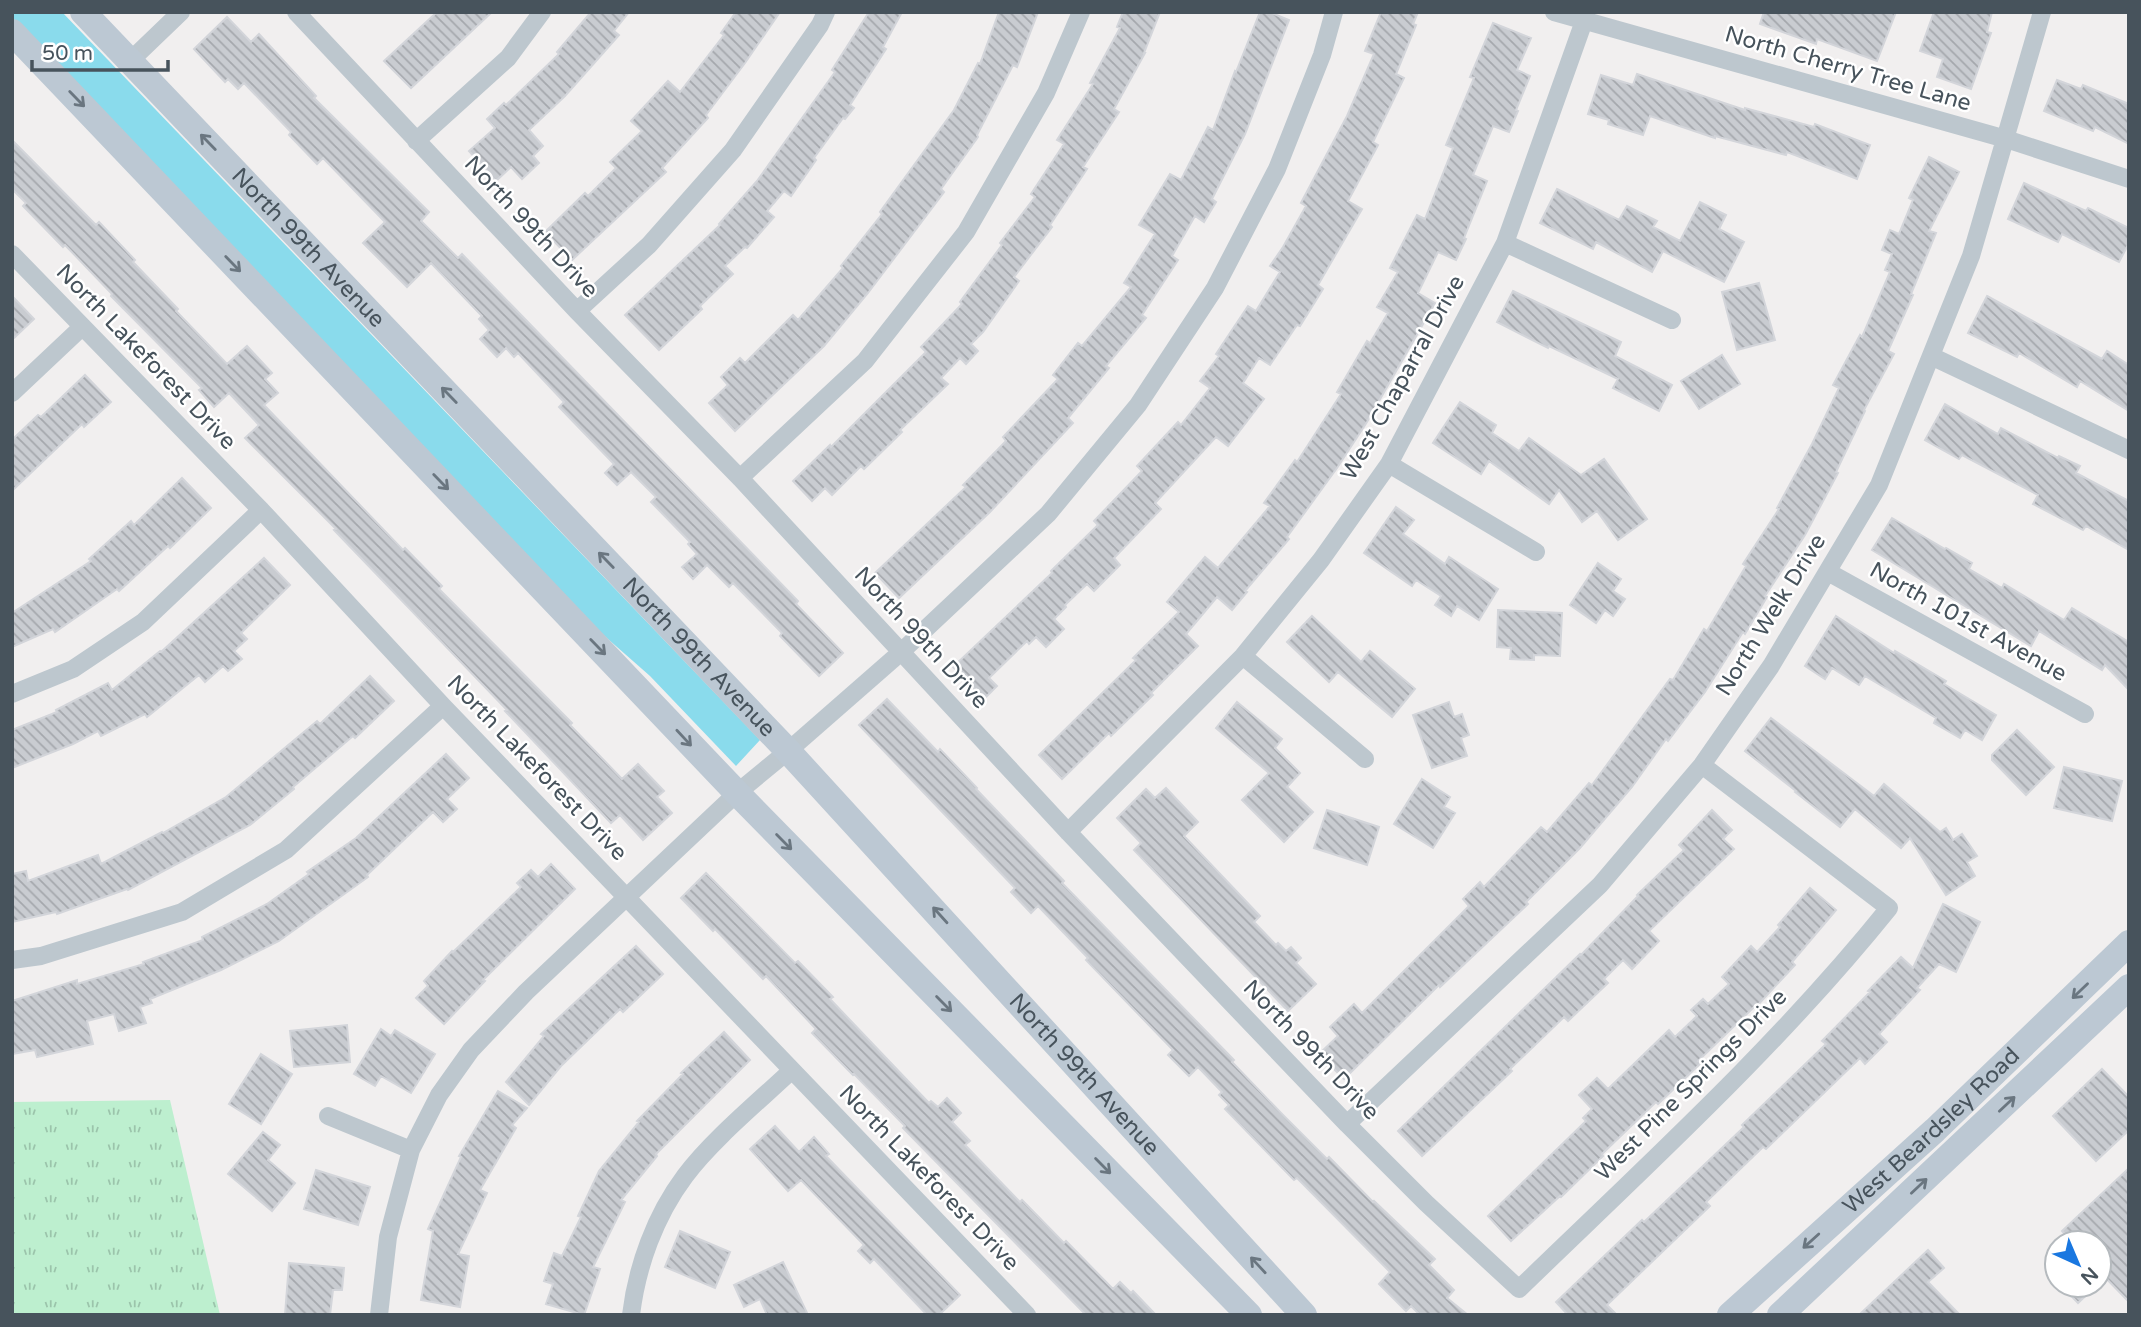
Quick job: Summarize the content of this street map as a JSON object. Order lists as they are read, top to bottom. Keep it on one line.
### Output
{"streets":{"main road":["North 99th Avenue","West Beardsley Road"],"street":["North Cherry Tree Lane","North 99th Drive","North Lakeforest Drive","West Chaparral Drive","North Welk Drive","North 101st Avenue","West Pine Springs Drive"]},"crossings":[["North Cherry Tree Lane","West Chaparral Drive"],["North Cherry Tree Lane","North Welk Drive"],["North 99th Drive","West Chaparral Drive"],["North 99th Drive","North Welk Drive"],["North 99th Drive","West Pine Springs Drive"],["North Welk Drive","North 101st Avenue"],["North Welk Drive","West Pine Springs Drive"]],"scale_bar":"50 m","north":"bottom right"}
